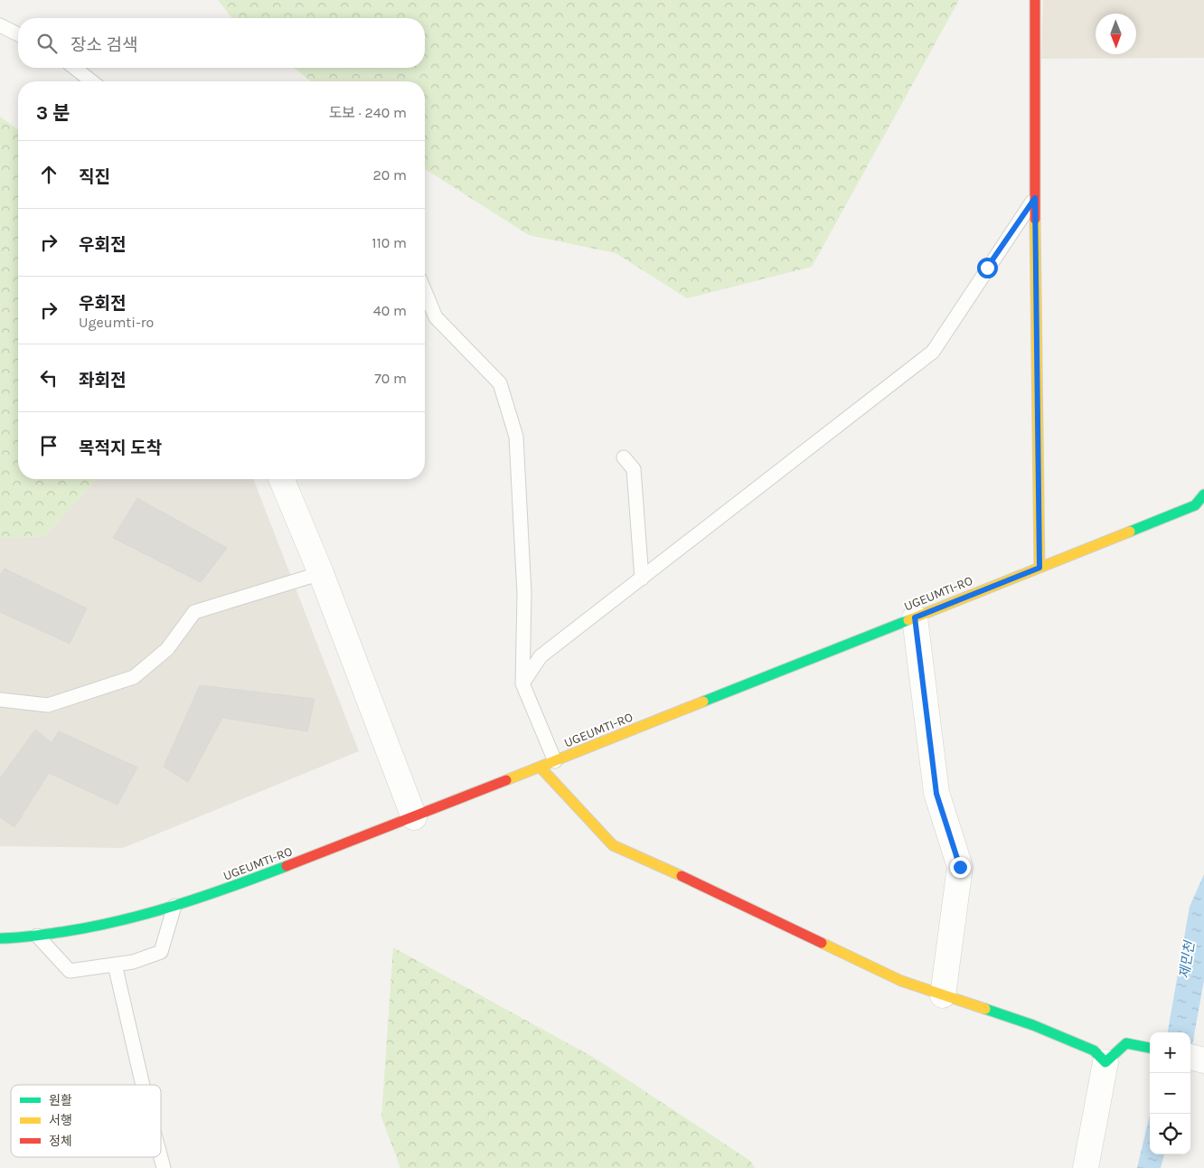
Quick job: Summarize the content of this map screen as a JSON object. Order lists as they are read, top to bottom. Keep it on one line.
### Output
{"streets":{"main road":["UGEUMTI-RO"]},"water":["제민천"],"legend":["원활","서행","정체"],"north":"bottom","page":{"search":"장소 검색","heading":["3 분","도보 · 240 m"],"list":[["직진","20 m"],["우회전","110 m"],["우회전","Ugeumti-ro","40 m"],["좌회전","70 m"],"목적지 도착"],"map_buttons":["+","−"]}}
